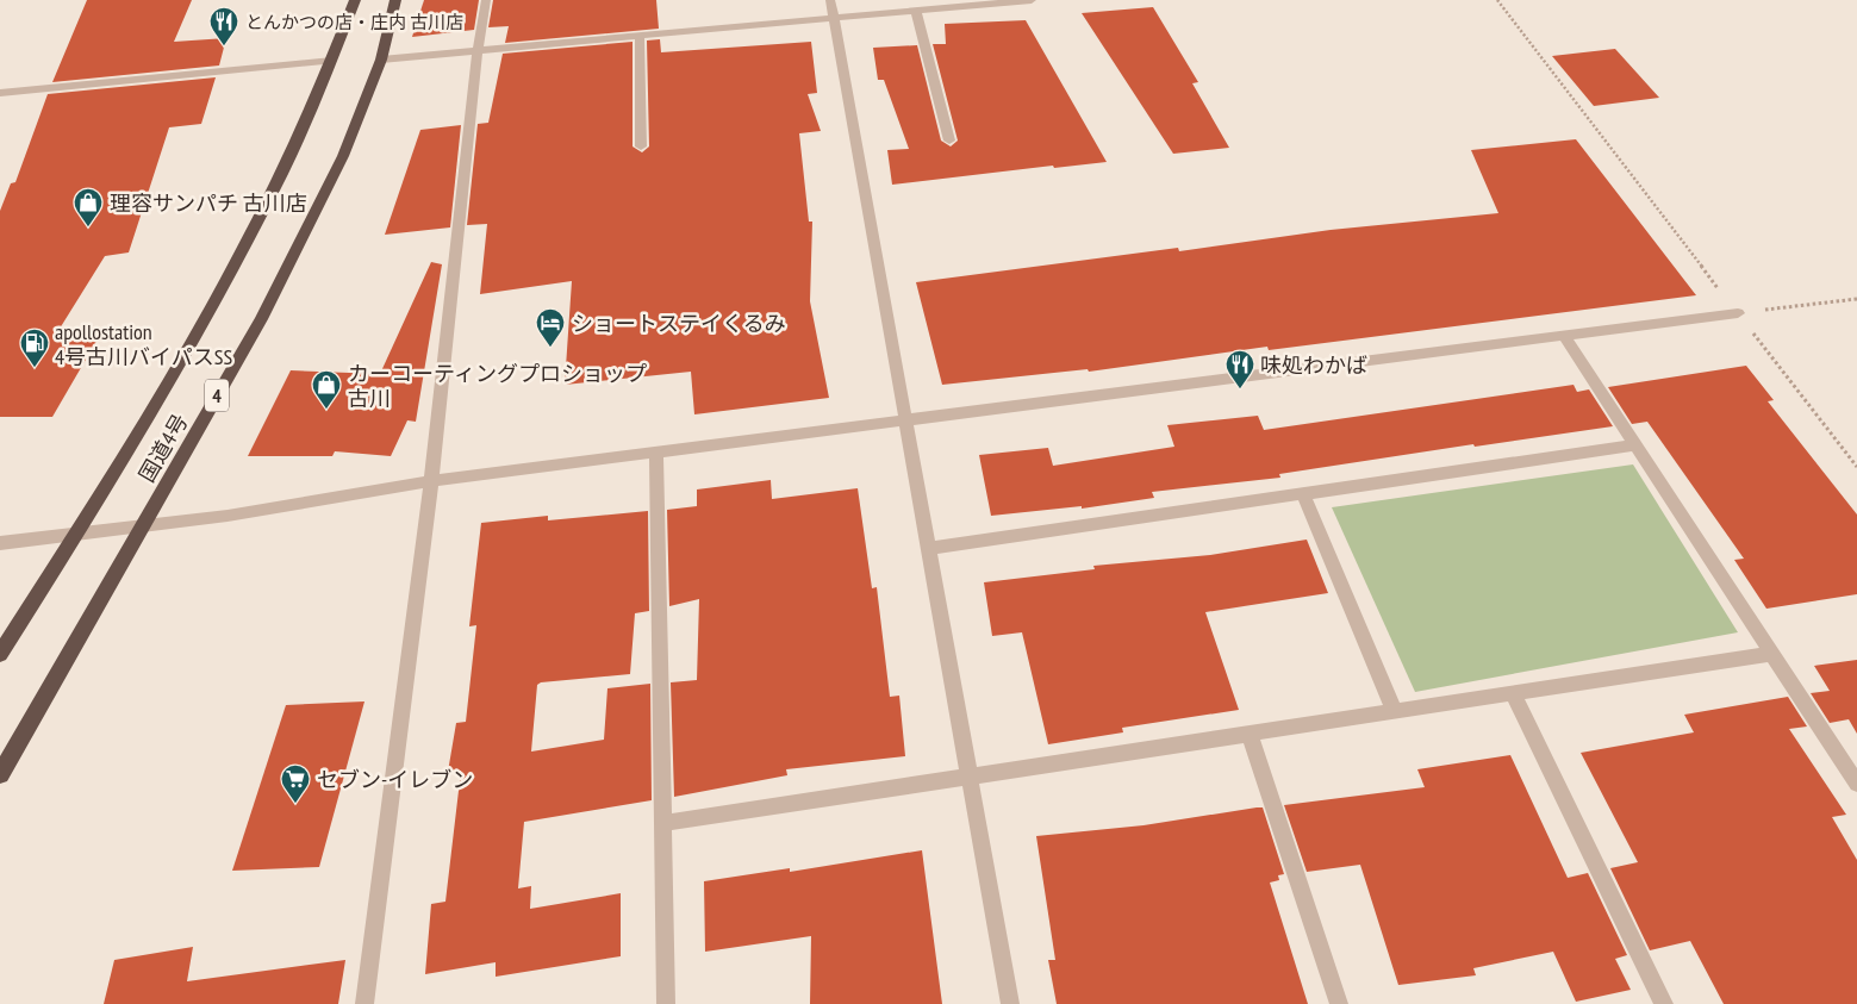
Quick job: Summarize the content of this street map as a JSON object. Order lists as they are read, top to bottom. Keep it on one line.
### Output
{"streets":{"highway":["4","国道4号"]},"places":{"restaurant":["とんかつの店・庄内 古川店","味処わかば"],"shop":["理容サンパチ 古川店","カーコーティングプロショップ 古川"],"hotel":["ショートステイくるみ"],"fuel station":["apollostation 4号古川バイパスSS"],"supermarket":["セブン-イレブン"]}}
